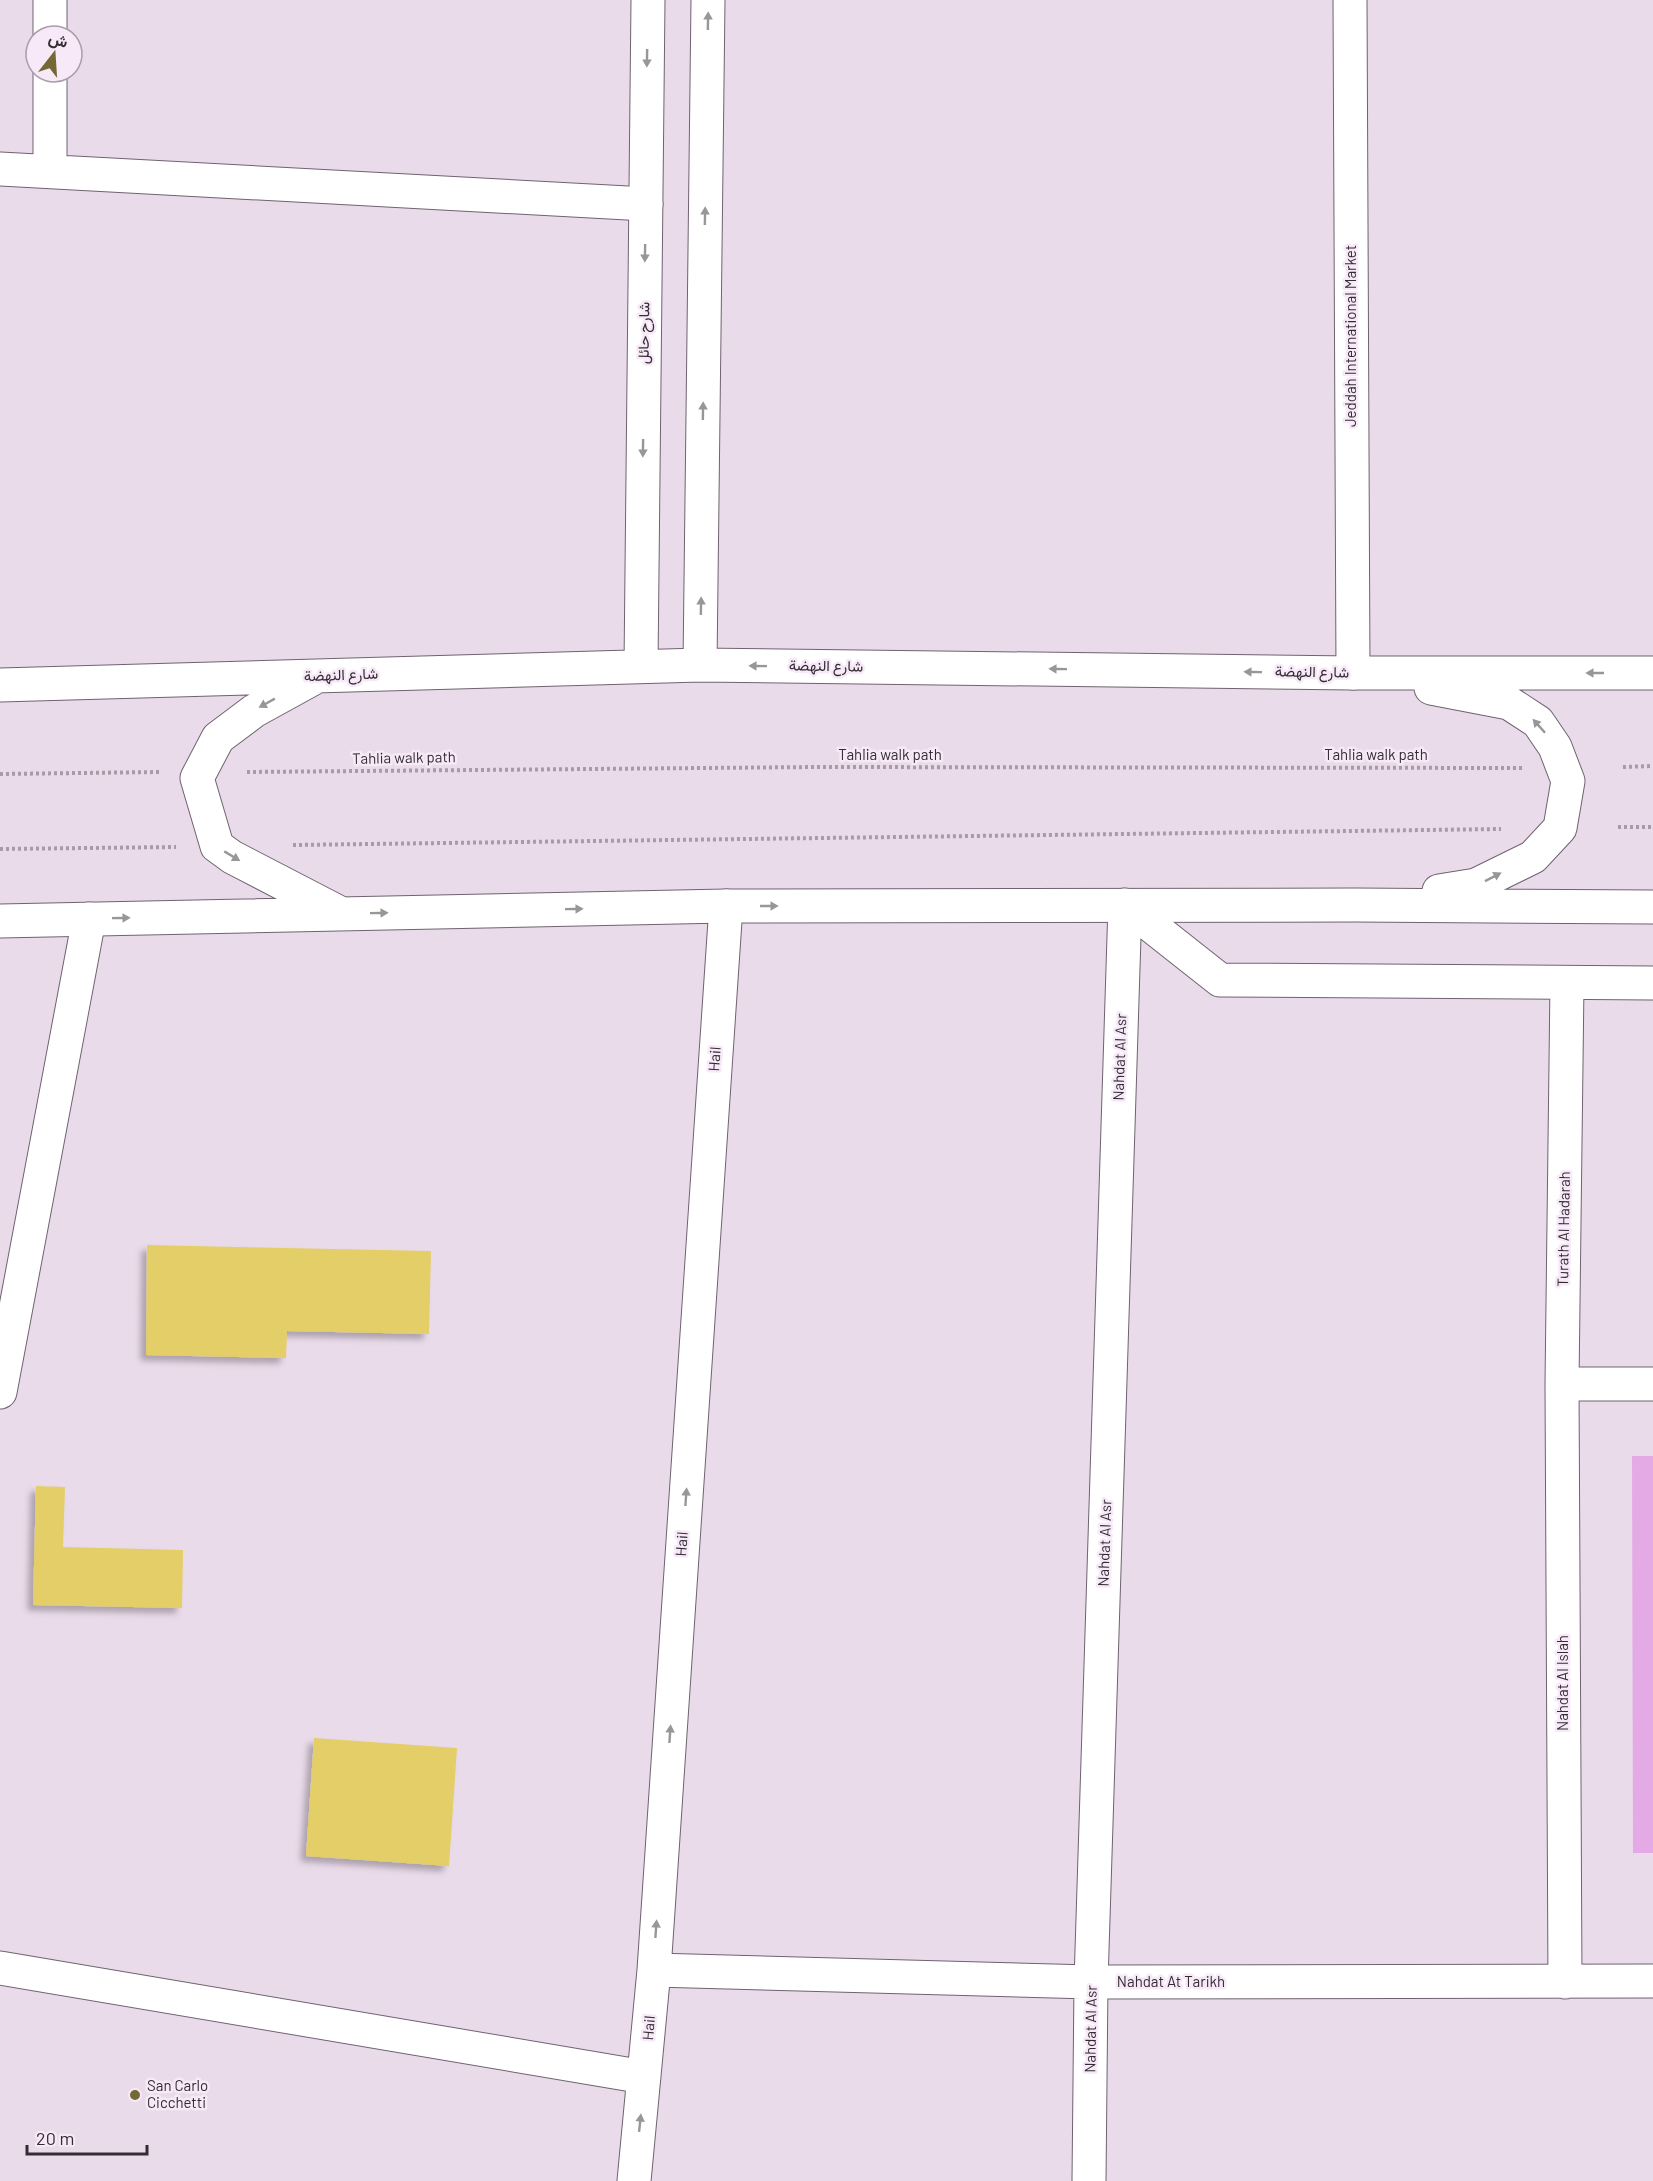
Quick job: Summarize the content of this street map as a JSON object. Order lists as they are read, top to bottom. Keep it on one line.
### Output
{"streets":{"street":["شارح حائل","Jeddah International Market","شارع النهضة","Nahdat Al Asr","Hail","Turath Al Hadarah","Nahdat Al Islah","Nahdat At Tarikh"],"path":["Tahlia walk path"]},"crossings":[["شارح حائل","شارع النهضة"],["Jeddah International Market","شارع النهضة"],["Nahdat Al Asr","Nahdat At Tarikh"],["Hail","Nahdat At Tarikh"],["Turath Al Hadarah","Nahdat Al Islah"],["Nahdat Al Islah","Nahdat At Tarikh"]],"one_way":["Hail"],"places":["San Carlo Cicchetti"],"scale_bar":"20 m","north":"top"}
